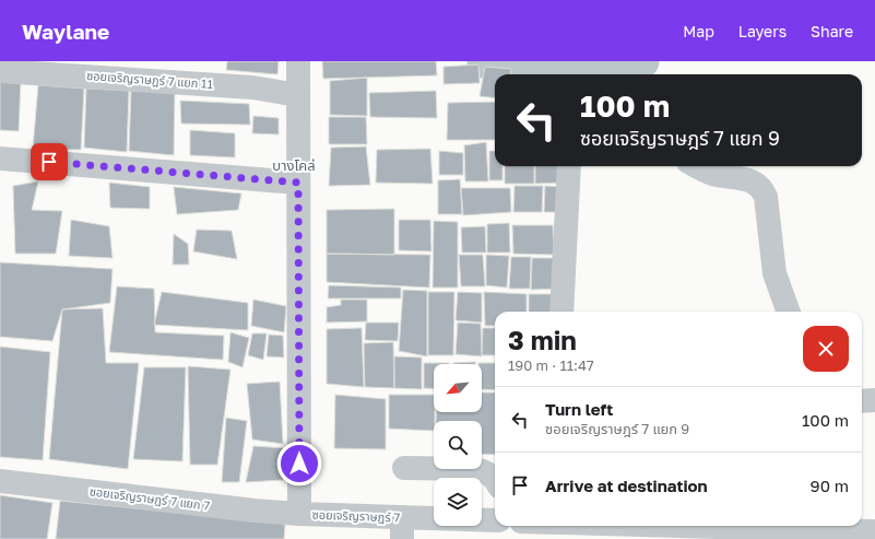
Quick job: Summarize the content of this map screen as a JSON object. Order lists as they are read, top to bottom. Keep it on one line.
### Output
{"streets":{"street":["ซอยเจริญราษฎร์ 7 แยก 11","ซอยเจริญราษฎร์ 7 แยก 7","ซอยเจริญราษฎร์ 7"]},"crossings":[["ซอยเจริญราษฎร์ 7 แยก 11","ซอยเจริญราษฎร์ 7"],["ซอยเจริญราษฎร์ 7 แยก 7","ซอยเจริญราษฎร์ 7"]],"districts":["บางโคล่"],"north":"bottom left","page":{"header":"Waylane","nav":["Map","Layers","Share"],"turn":["100 m","ซอยเจริญราษฎร์ 7 แยก 9"],"heading":["3 min","190 m · 11:47"],"list":[{"name":"Turn left","note":"ซอยเจริญราษฎร์ 7 แยก 9","value":"100 m"},{"name":"Arrive at destination","value":"90 m"}]}}
